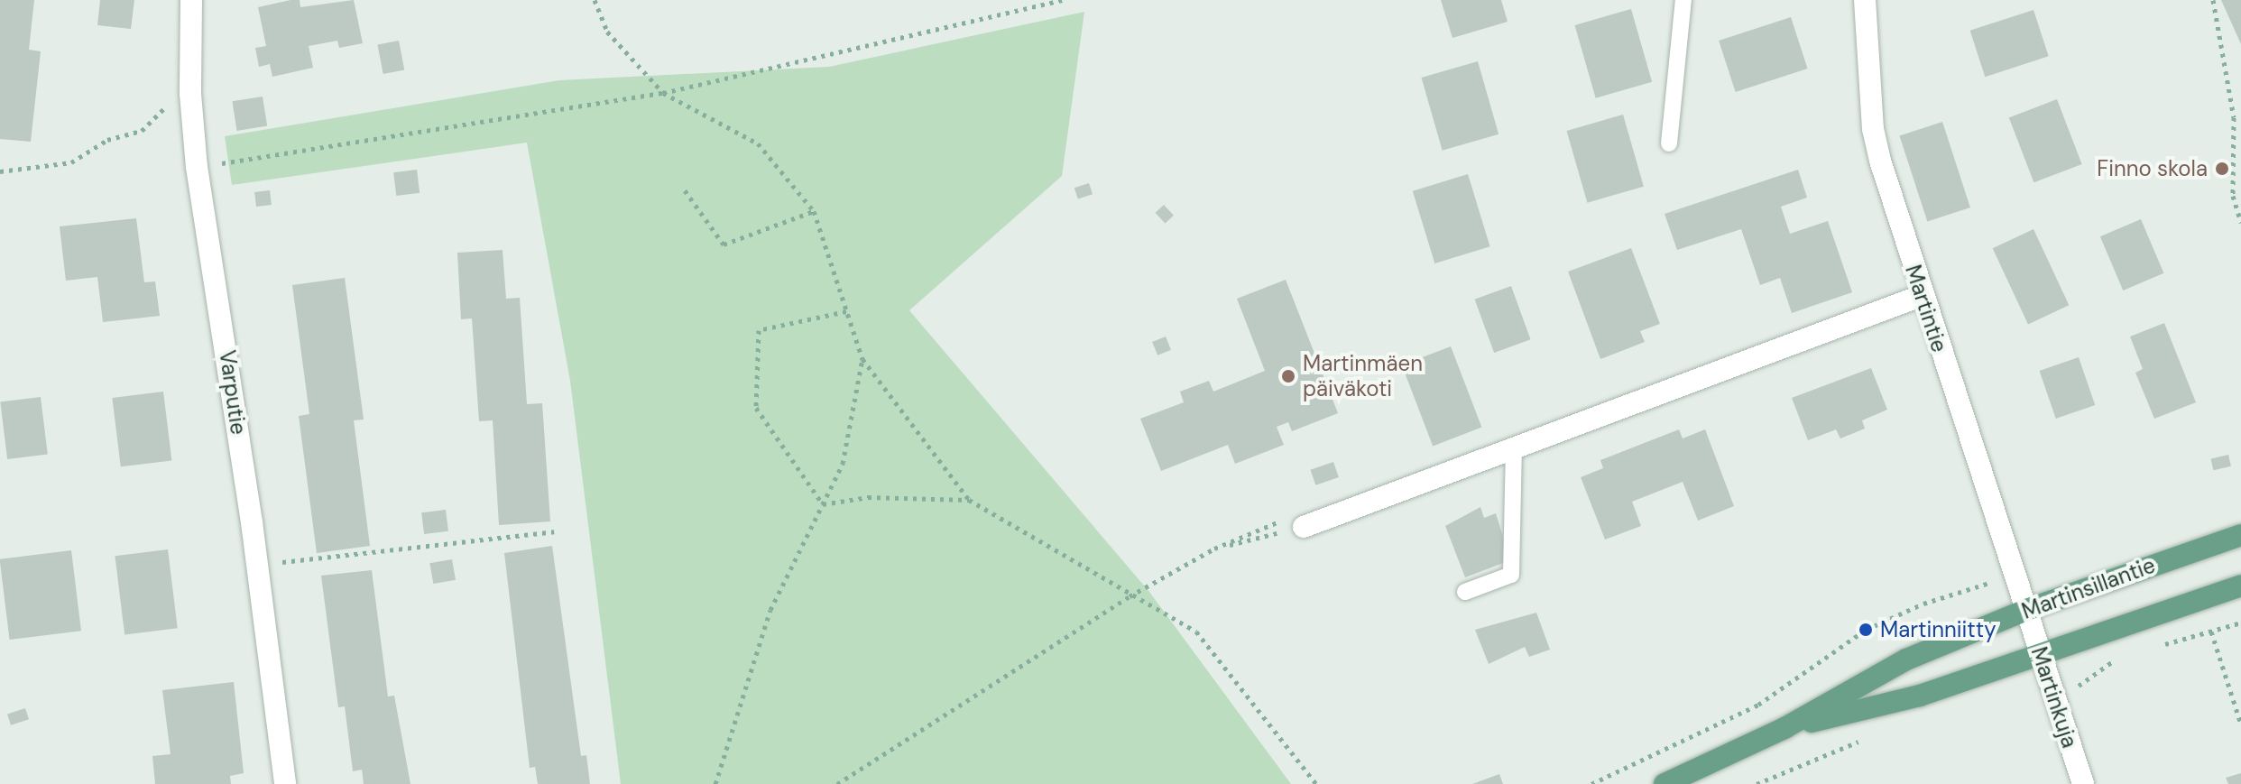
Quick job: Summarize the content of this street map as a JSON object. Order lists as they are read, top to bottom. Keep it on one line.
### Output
{"streets":{"main road":["Martinsillantie"],"street":["Martintie","Varputie","Martinkuja"]},"crossings":[["Martintie","Martinsillantie"],["Martintie","Martinkuja"],["Martinsillantie","Martinkuja"]],"places":["Finno skola","Martinmäen päiväkoti","Martinniitty"]}
